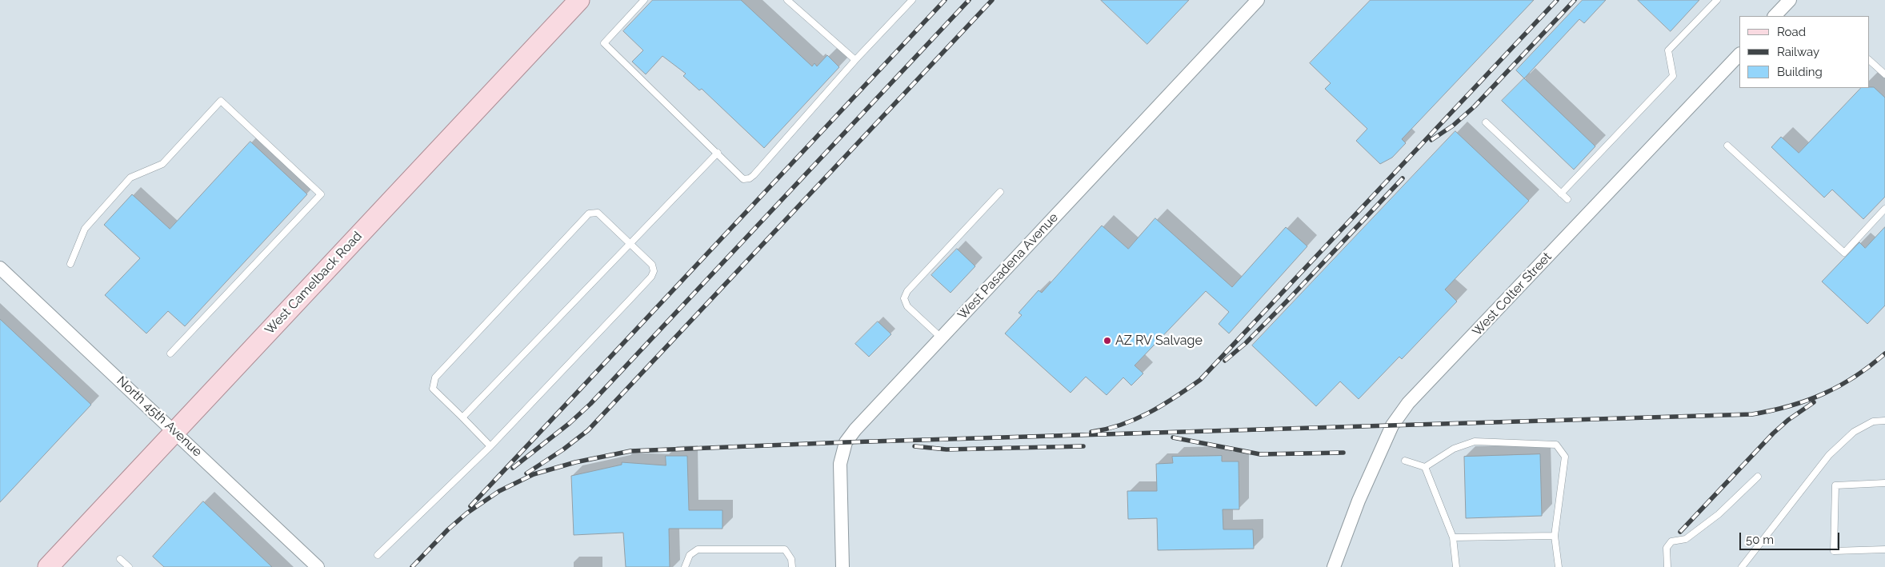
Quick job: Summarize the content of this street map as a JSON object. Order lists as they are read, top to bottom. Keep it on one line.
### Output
{"streets":{"main road":["West Camelback Road"],"street":["West Pasadena Avenue","West Colter Street","North 45th Avenue"]},"crossings":[["West Camelback Road","North 45th Avenue"]],"places":["AZ RV Salvage"],"legend":["Road","Railway","Building"],"scale_bar":"50 m"}
